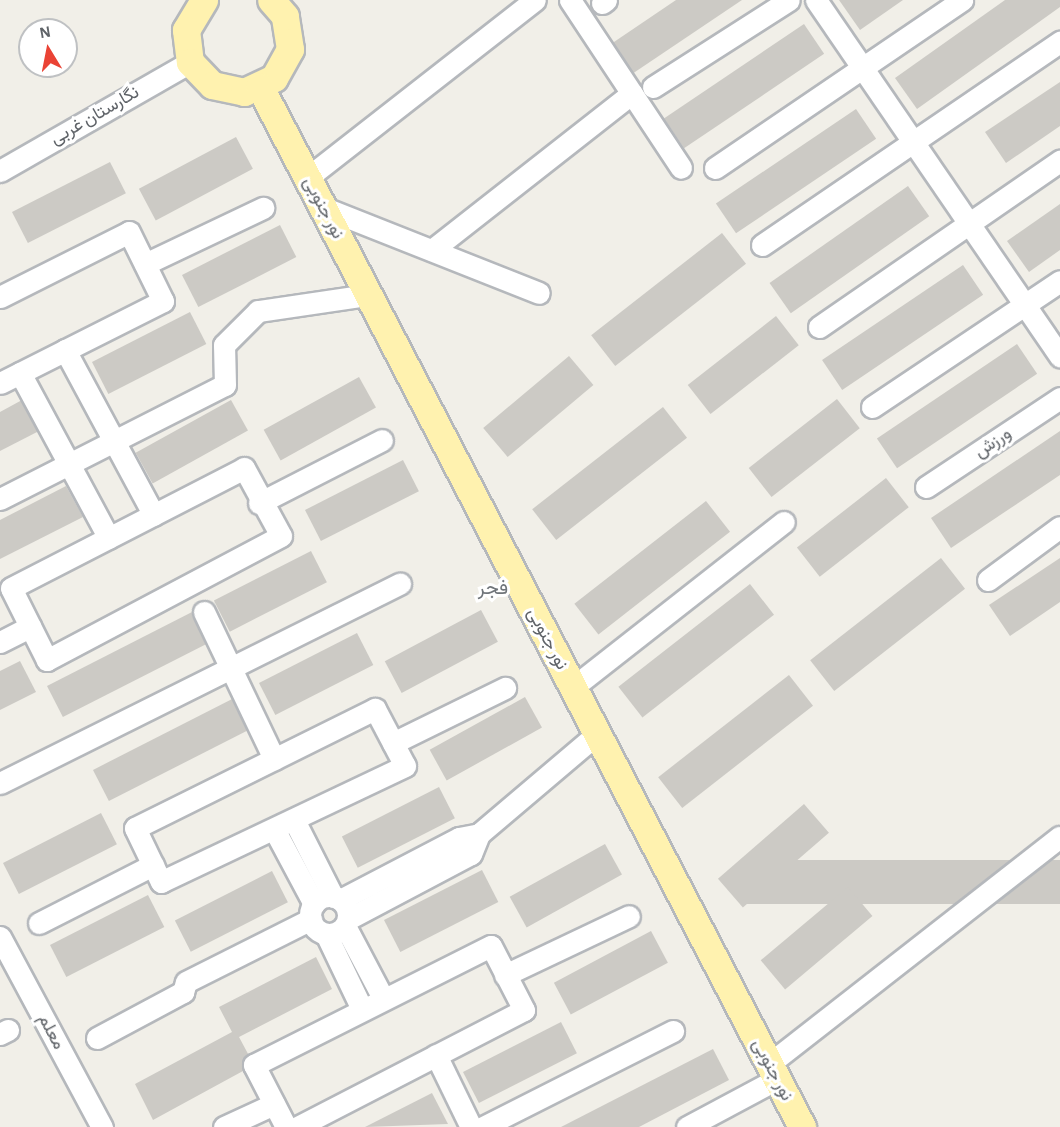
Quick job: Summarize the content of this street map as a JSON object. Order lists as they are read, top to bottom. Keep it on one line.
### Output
{"streets":{"main road":["نور جنوبی"],"street":["نگارستان غربی","ورزش","معلم"]},"districts":["فجر"],"north":"top"}
